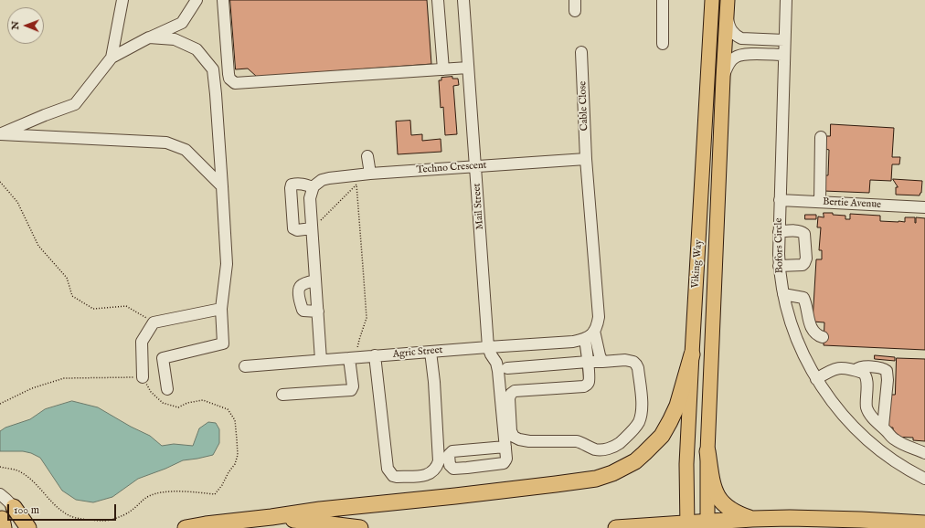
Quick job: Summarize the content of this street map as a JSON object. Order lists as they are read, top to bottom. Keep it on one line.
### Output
{"streets":{"main road":["Viking Way"],"street":["Cable Close","Techno Crescent","Bertie Avenue","Mail Street","Bofors Circle","Agric Street"]},"crossings":[["Cable Close","Techno Crescent"],["Techno Crescent","Mail Street"],["Bertie Avenue","Bofors Circle"],["Mail Street","Agric Street"]],"scale_bar":"100 m","north":"left"}
